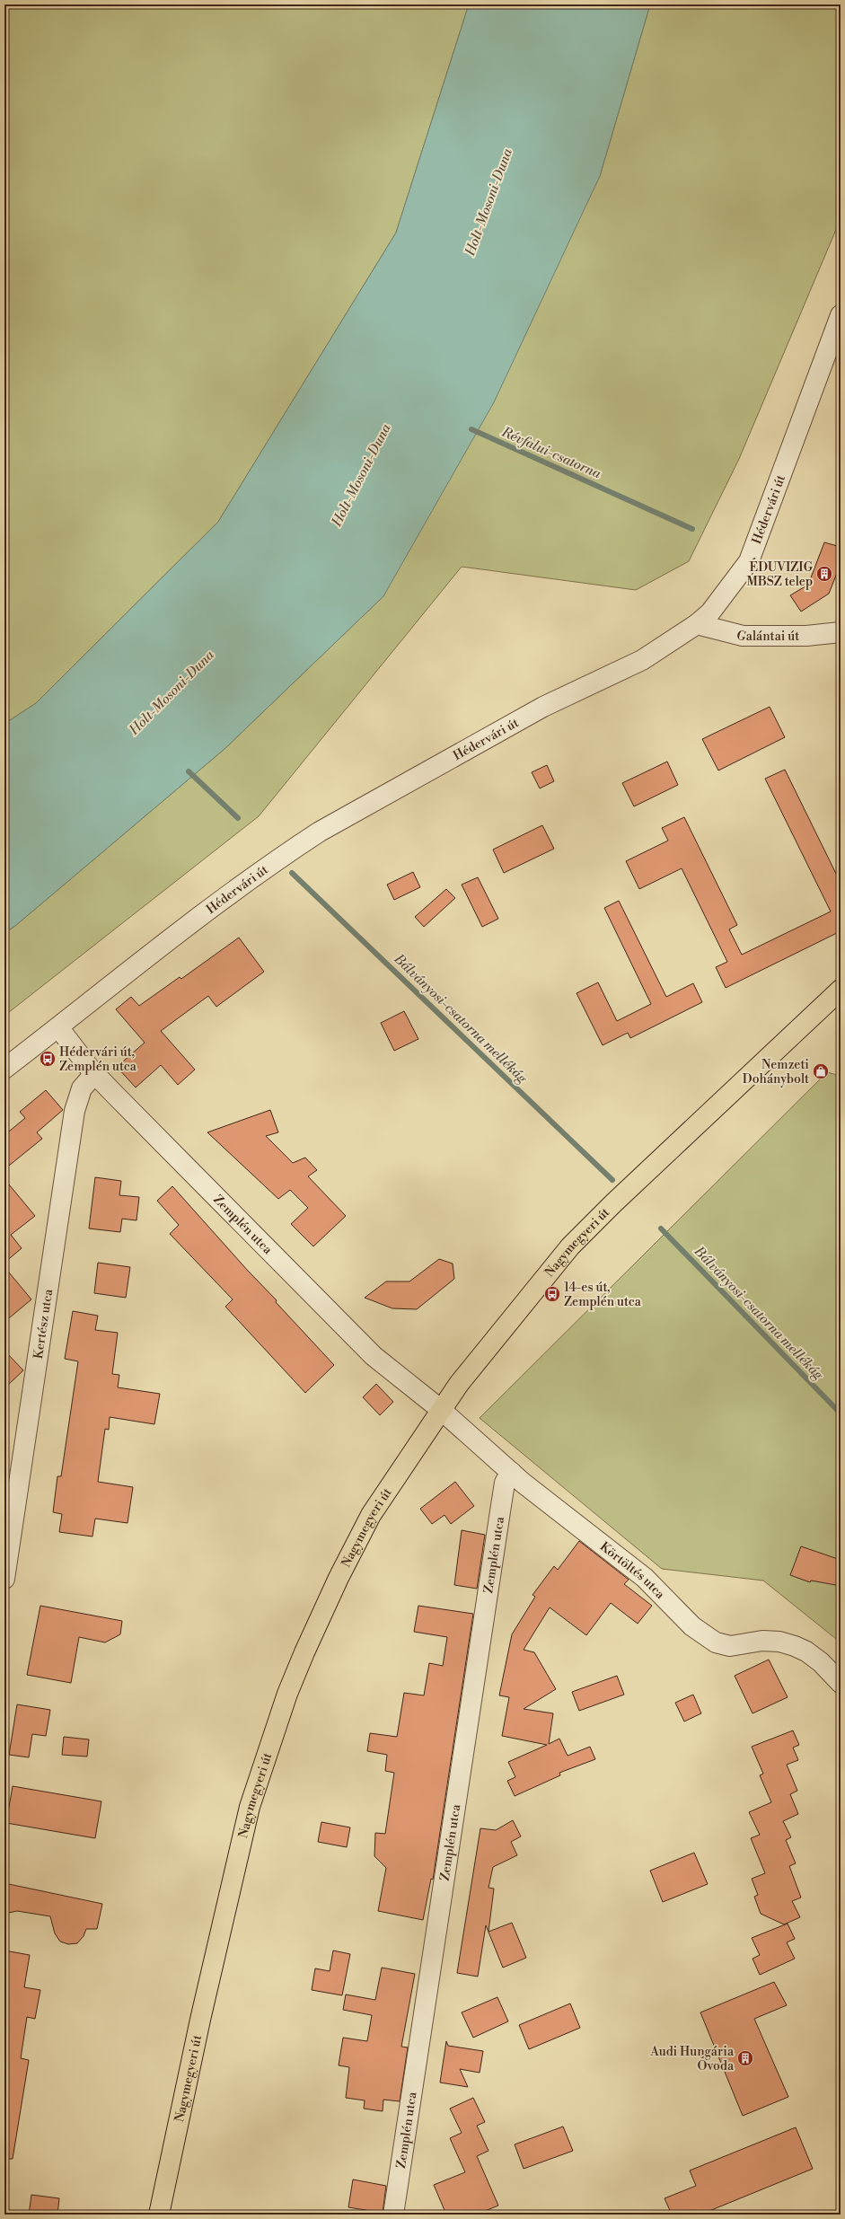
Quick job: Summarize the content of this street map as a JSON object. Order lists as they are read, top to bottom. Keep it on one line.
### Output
{"streets":{"main road":["Nagymegyeri út"],"street":["Hédervári út","Galántai út","Zemplén utca","Kertész utca","Körtöltés utca"]},"crossings":[["Hédervári út","Galántai út"],["Hédervári út","Zemplén utca"],["Zemplén utca","Nagymegyeri út"],["Zemplén utca","Kertész utca"],["Zemplén utca","Körtöltés utca"],["Nagymegyeri út","Körtöltés utca"]],"water":["Holt-Mosoni-Duna","Révfalui-csatorna","Bálványosi-csatorna mellékág"],"places":{"building":["ÉDUVIZIG MBSZ telep","Audi Hungária Óvoda"],"bus stop":["Hédervári út, Zemplén utca","14-es út, Zemplén utca"],"shop":["Nemzeti Dohánybolt"]}}
